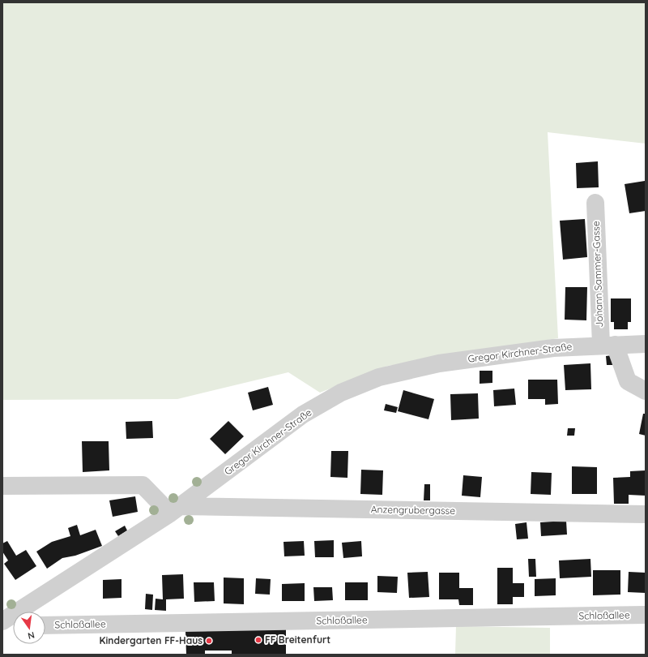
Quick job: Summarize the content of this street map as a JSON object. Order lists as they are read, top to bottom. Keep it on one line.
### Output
{"streets":{"street":["Johann Sammer-Gasse","Gregor Kirchner-Straße","Anzengrubergasse","Schloßallee"]},"crossings":[["Johann Sammer-Gasse","Gregor Kirchner-Straße"],["Gregor Kirchner-Straße","Anzengrubergasse"]],"places":["FF Breitenfurt","Kindergarten FF-Haus"],"north":"bottom"}
